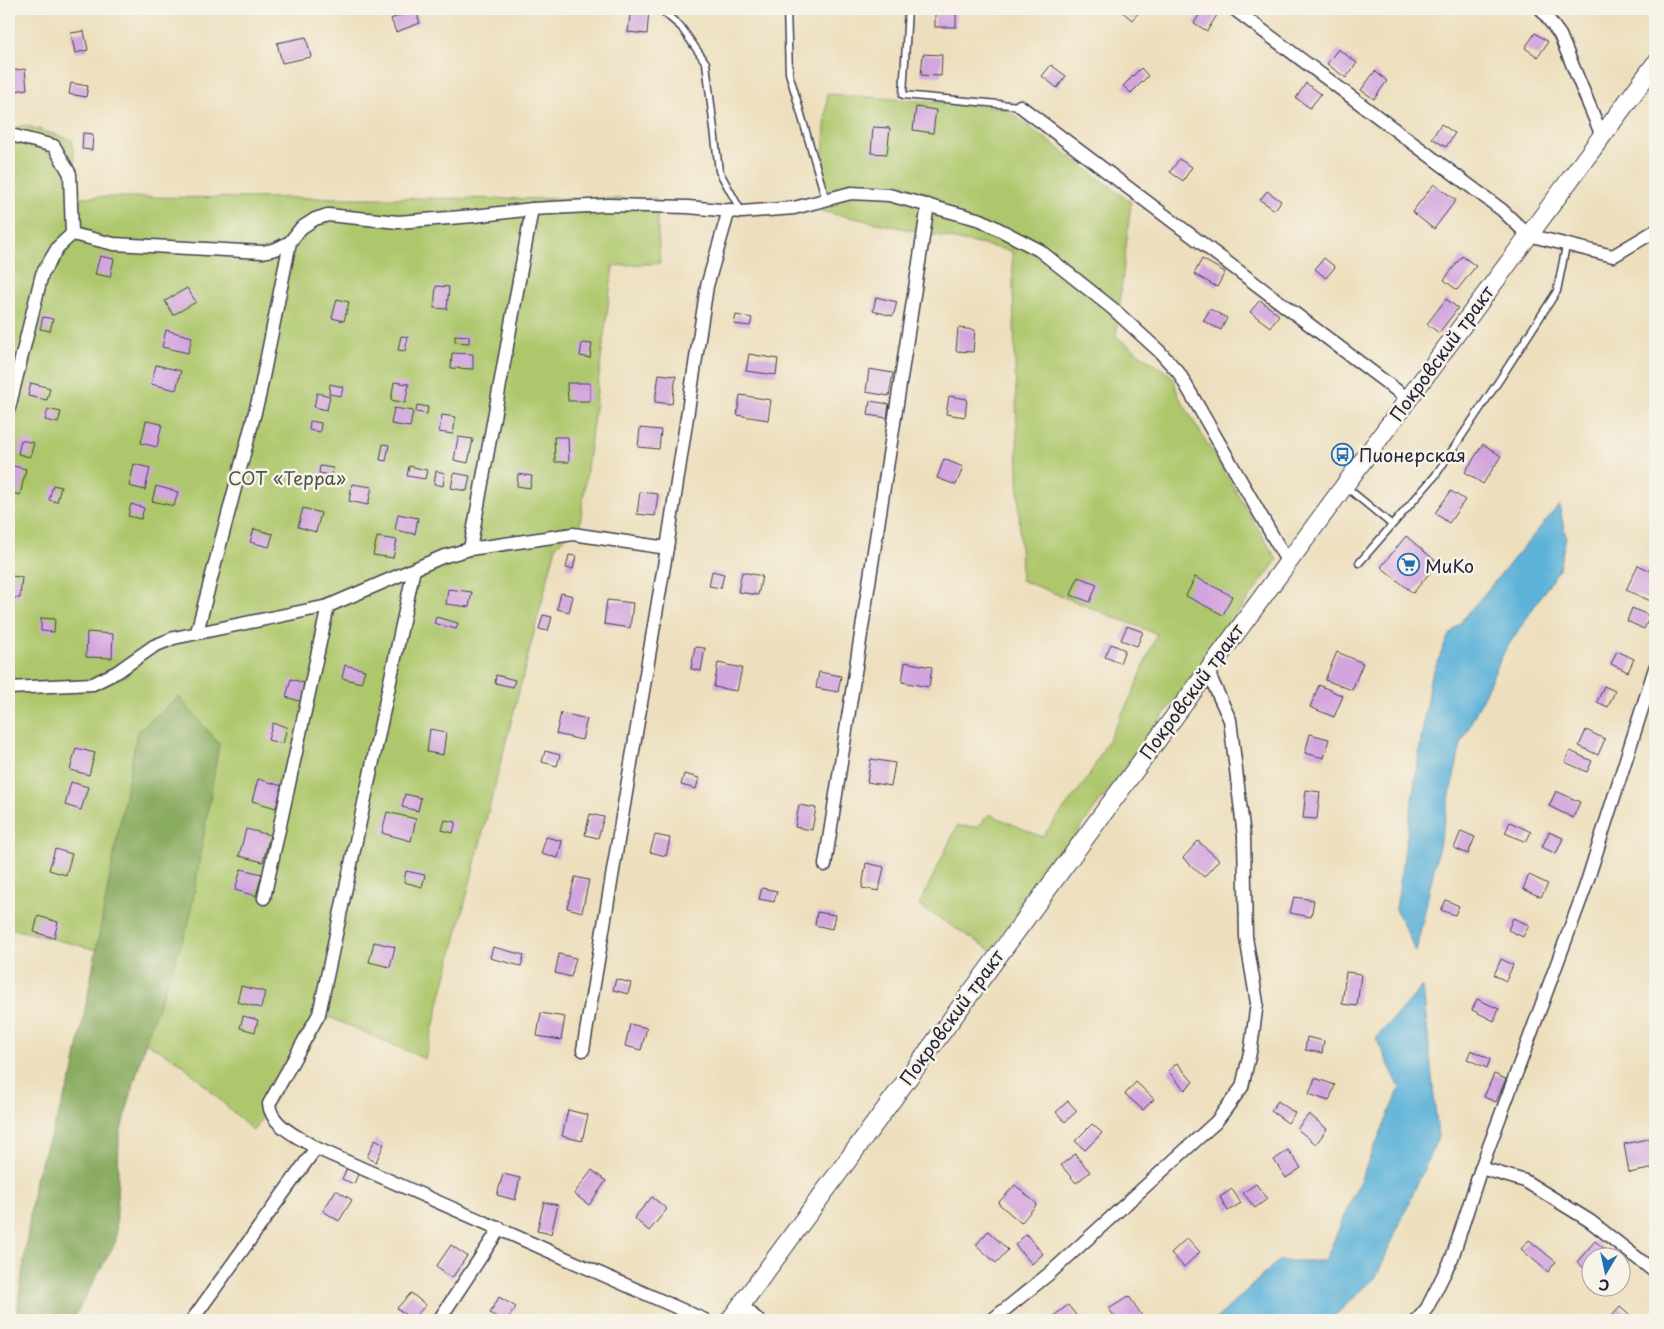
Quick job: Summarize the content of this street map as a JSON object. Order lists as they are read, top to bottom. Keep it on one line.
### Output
{"streets":{"main road":["Покровский тракт"]},"parks":["СОТ «Терра»"],"places":{"bus stop":["Пионерская"],"supermarket":["МиКо"]},"north":"bottom"}
